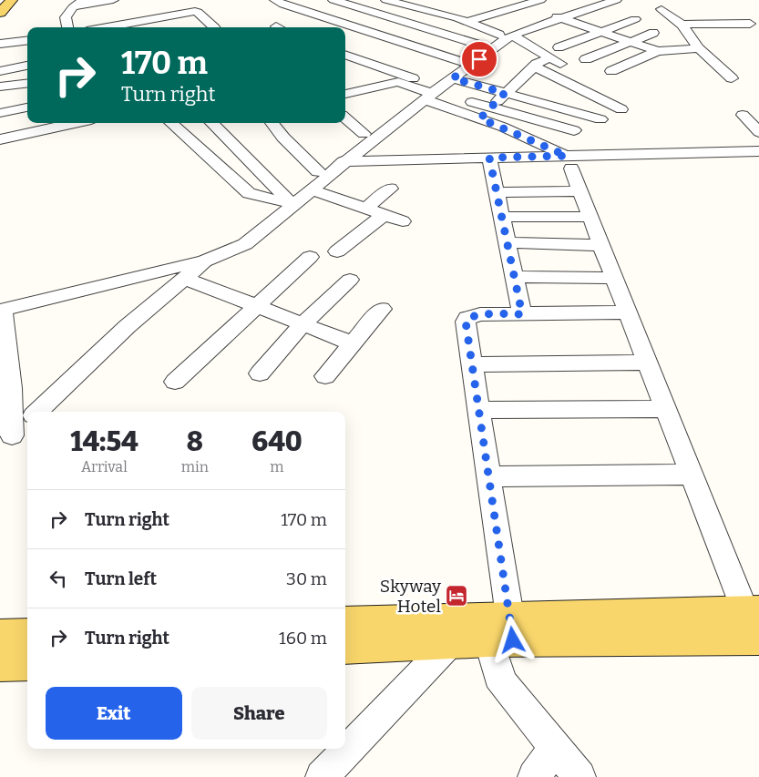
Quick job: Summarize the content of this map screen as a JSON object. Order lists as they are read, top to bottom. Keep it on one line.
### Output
{"places":{"hotel":["Skyway Hotel"]},"page":{"turn":["170 m","Turn right"],"eta":["14:54","Arrival","8","min","640","m"],"list":[{"name":"Turn right","value":"170 m"},{"name":"Turn left","value":"30 m"},{"name":"Turn right","value":"160 m"}],"buttons":["Exit","Share"]}}
